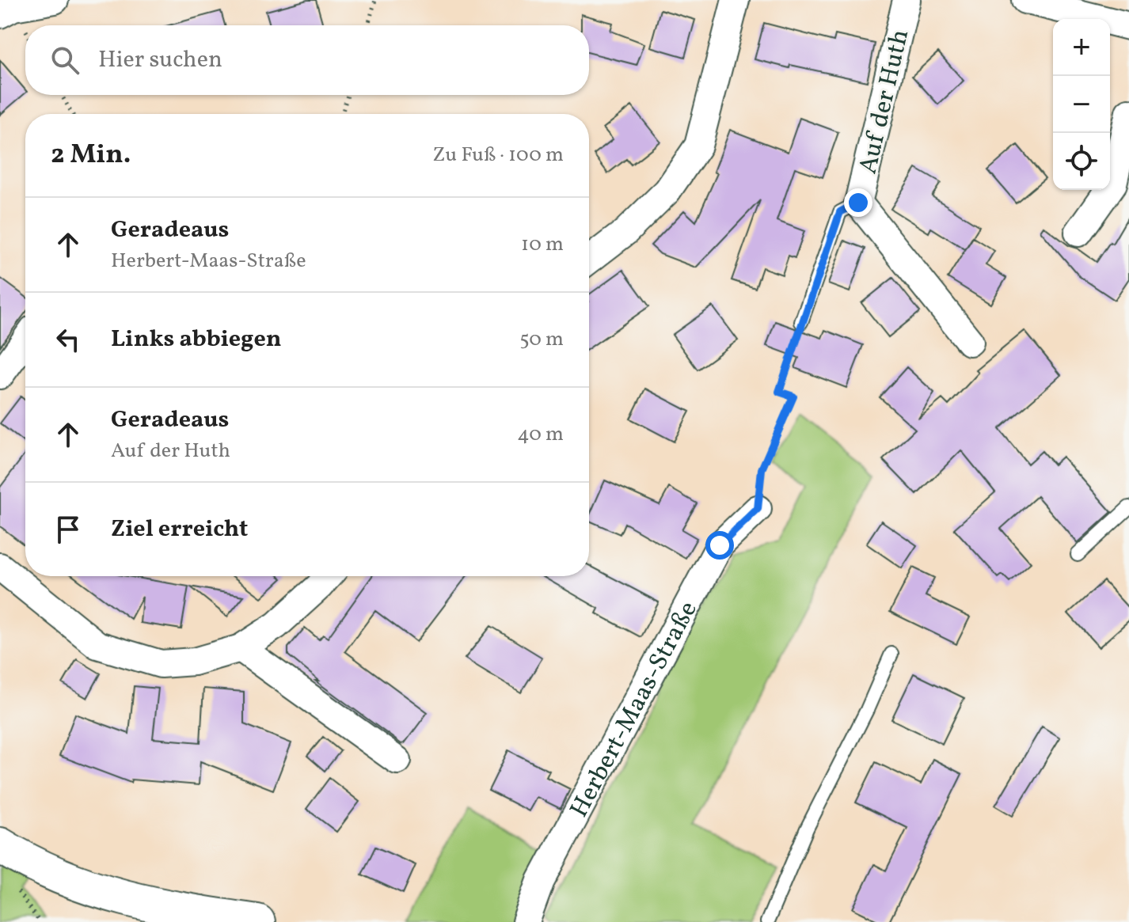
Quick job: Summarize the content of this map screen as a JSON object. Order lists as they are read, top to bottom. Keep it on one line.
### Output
{"streets":{"street":["Auf der Huth","Herbert-Maas-Straße"]},"page":{"map_buttons":["+","−"],"search":"Hier suchen","heading":["2 Min.","Zu Fuß · 100 m"],"list":[["Geradeaus","Herbert-Maas-Straße","10 m"],["Links abbiegen","50 m"],["Geradeaus","Auf der Huth","40 m"],"Ziel erreicht"]}}
